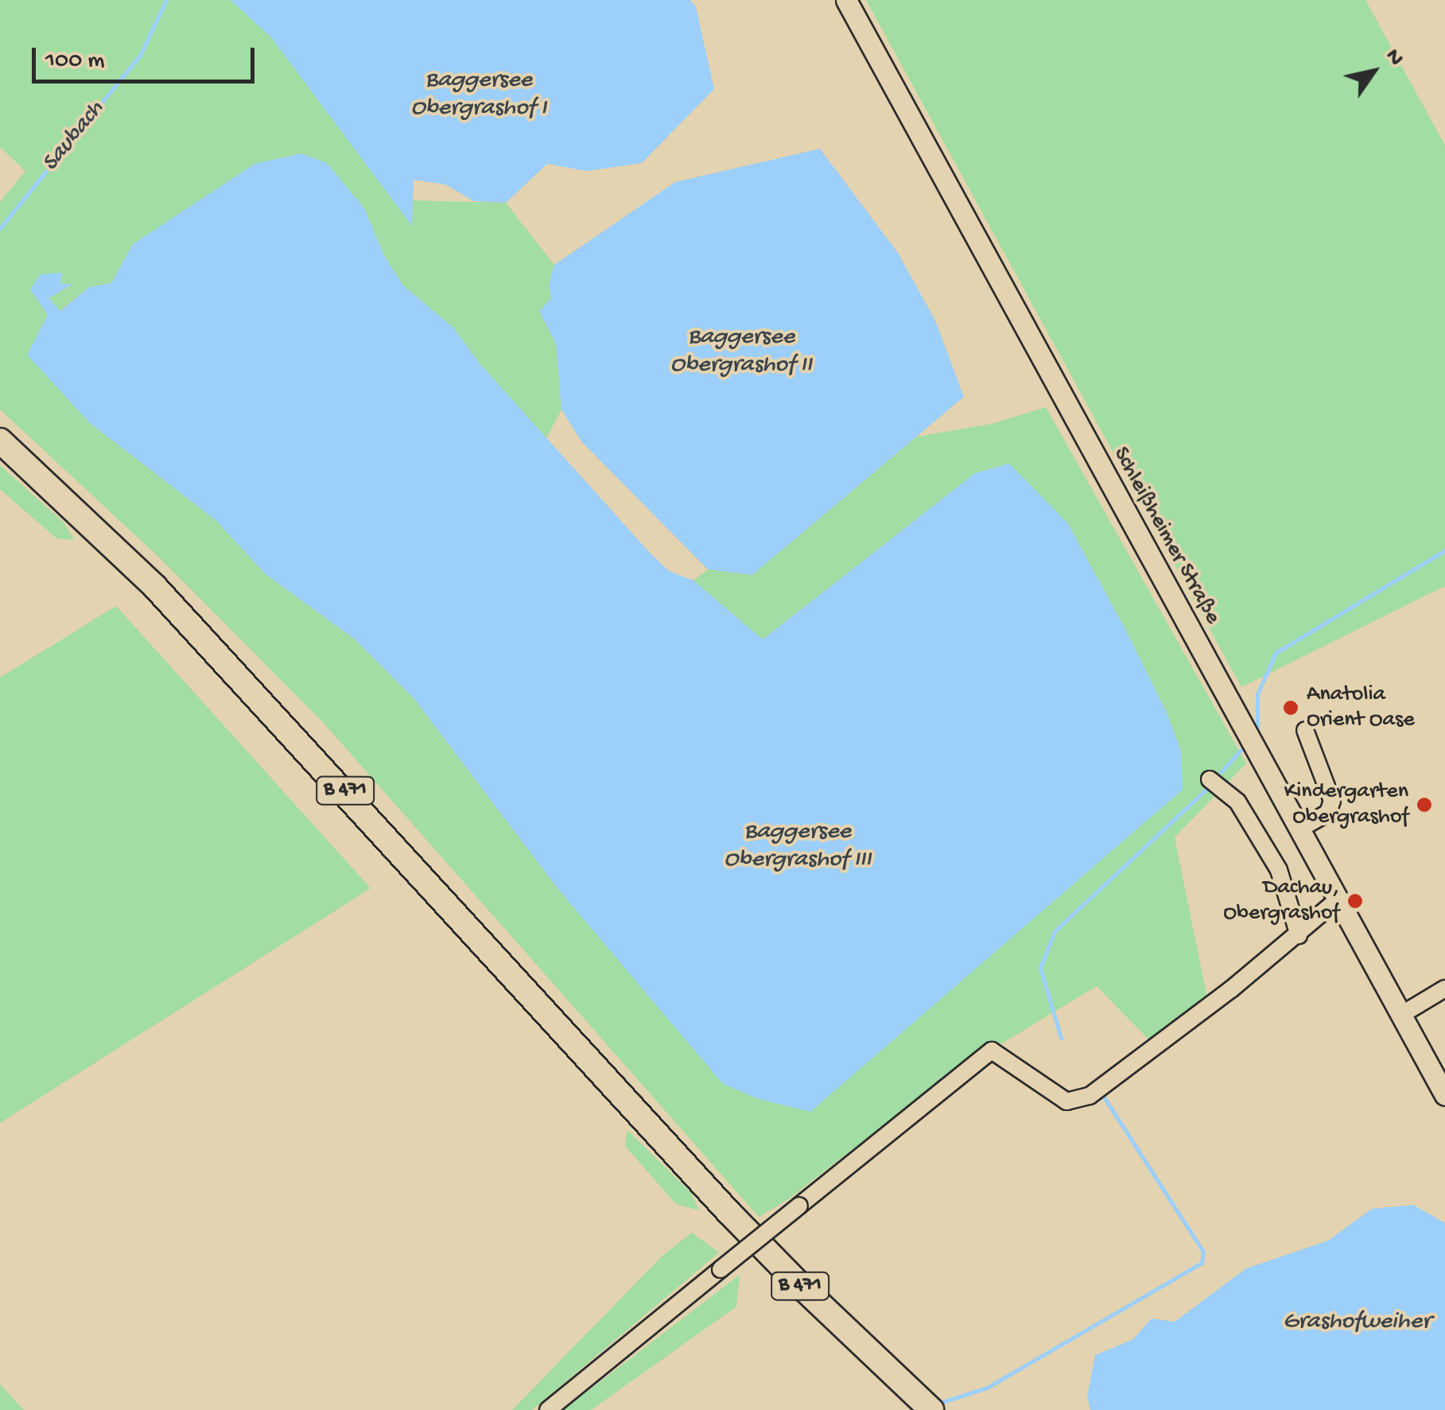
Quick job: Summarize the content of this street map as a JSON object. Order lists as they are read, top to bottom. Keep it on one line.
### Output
{"streets":{"highway":["B 471"],"main road":["Schleißheimer Straße"]},"water":["Baggersee Obergrashof I","Saubach","Baggersee Obergrashof II","Baggersee Obergrashof III","Grashofweiher"],"places":["Anatolia Orient Oase","Kindergarten Obergrashof","Dachau, Obergrashof"],"scale_bar":"100 m","north":"top right"}
